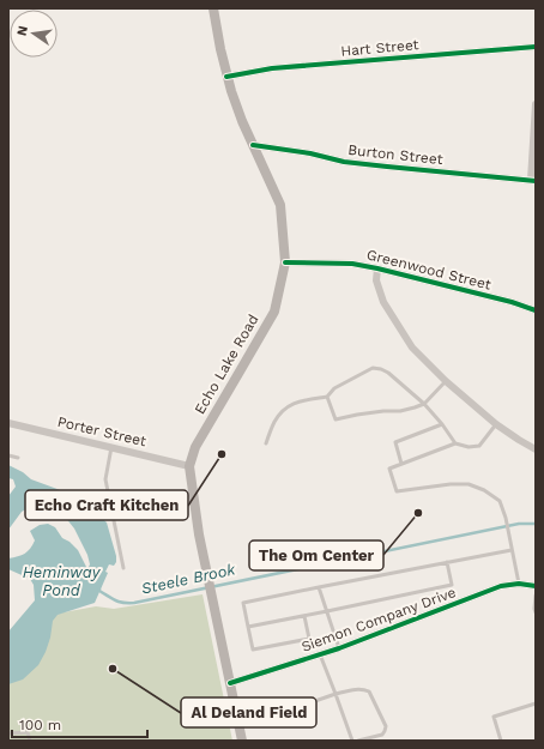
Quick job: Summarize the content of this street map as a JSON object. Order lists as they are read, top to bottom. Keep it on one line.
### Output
{"streets":{"main road":["Echo Lake Road"],"street":["Hart Street","Burton Street","Greenwood Street","Porter Street","Siemon Company Drive"]},"crossings":[["Hart Street","Echo Lake Road"],["Burton Street","Echo Lake Road"],["Greenwood Street","Echo Lake Road"],["Echo Lake Road","Porter Street"],["Echo Lake Road","Siemon Company Drive"]],"water":["Heminway Pond","Steele Brook"],"places":["Echo Craft Kitchen","The Om Center","Al Deland Field"],"scale_bar":"100 m","north":"left"}
